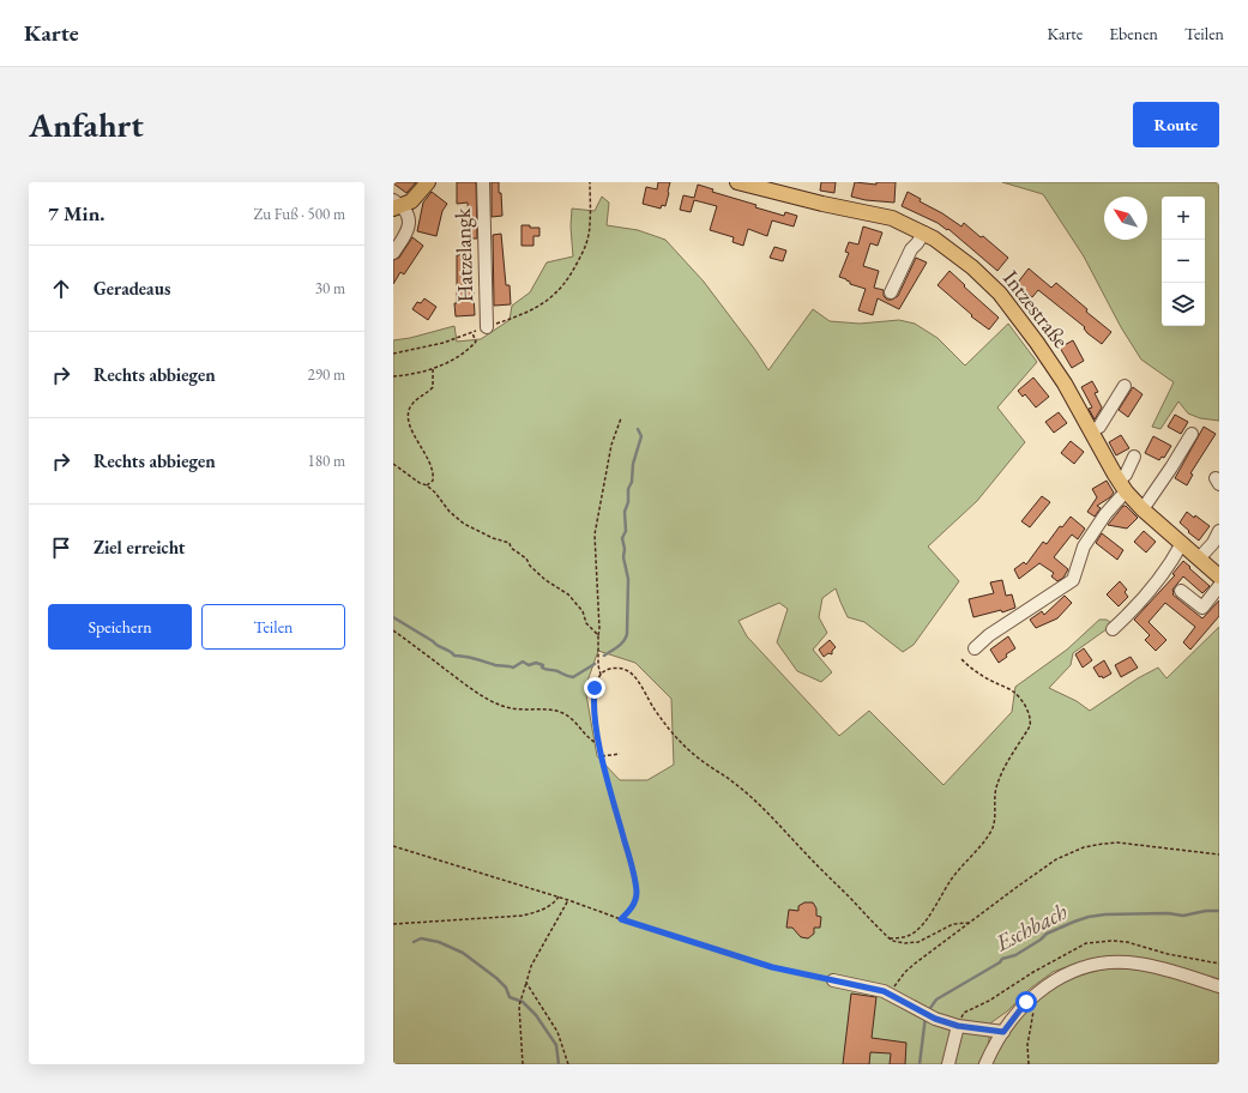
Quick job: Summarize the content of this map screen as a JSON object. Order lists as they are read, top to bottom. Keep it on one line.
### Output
{"streets":{"main road":["Intzestraße"],"street":["Hatzelangk"]},"water":["Eschbach"],"north":"top left","page":{"header":"Karte","nav":["Karte","Ebenen","Teilen"],"buttons":["Route",["Speichern","Teilen"]],"title":"Anfahrt","heading":["7 Min.","Zu Fuß · 500 m"],"map_buttons":["+","−"],"list":[["Geradeaus","30 m"],["Rechts abbiegen","290 m"],["Rechts abbiegen","180 m"],"Ziel erreicht"]}}
